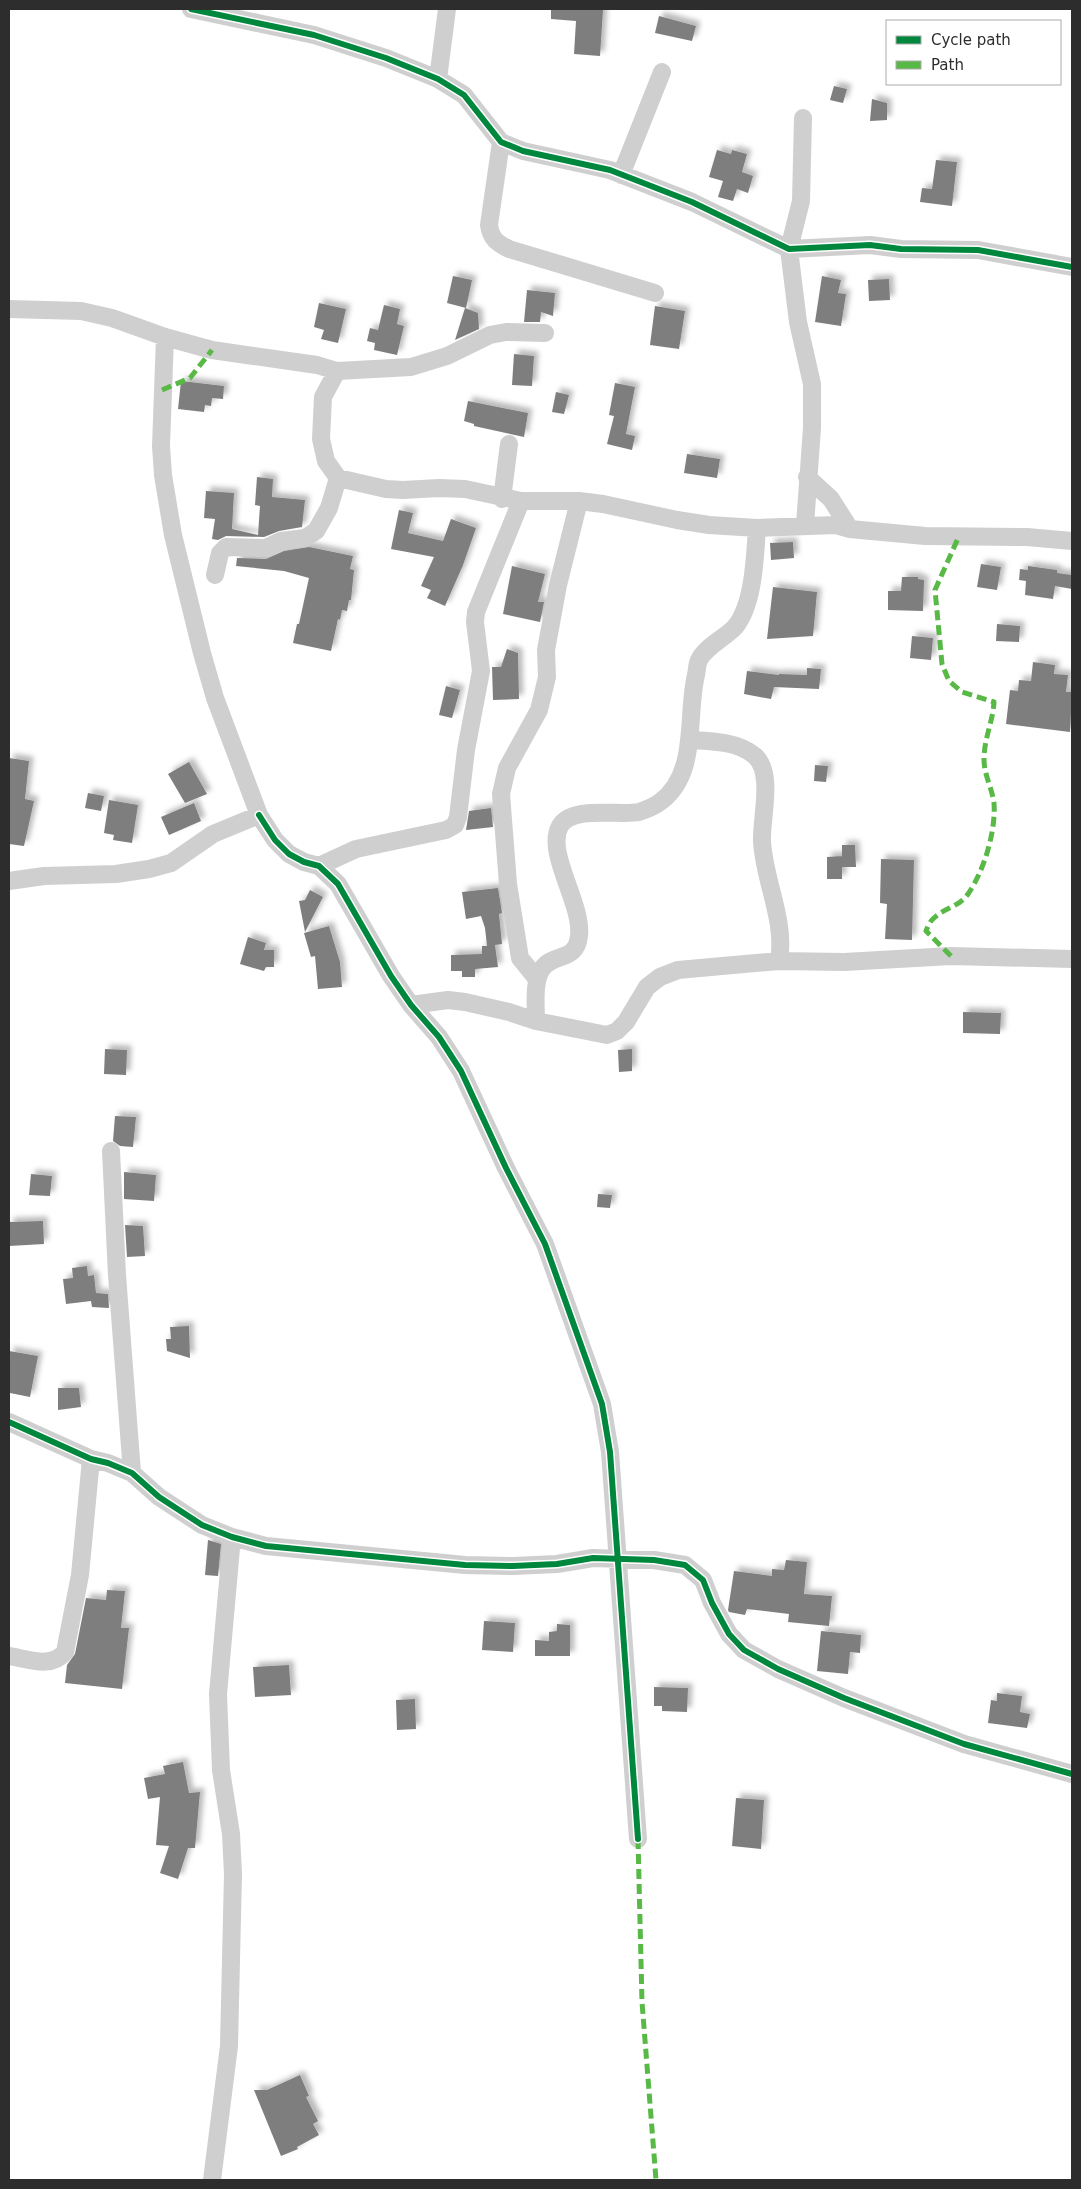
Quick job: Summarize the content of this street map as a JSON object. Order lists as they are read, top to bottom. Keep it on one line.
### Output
{"legend":["Cycle path","Path"]}
